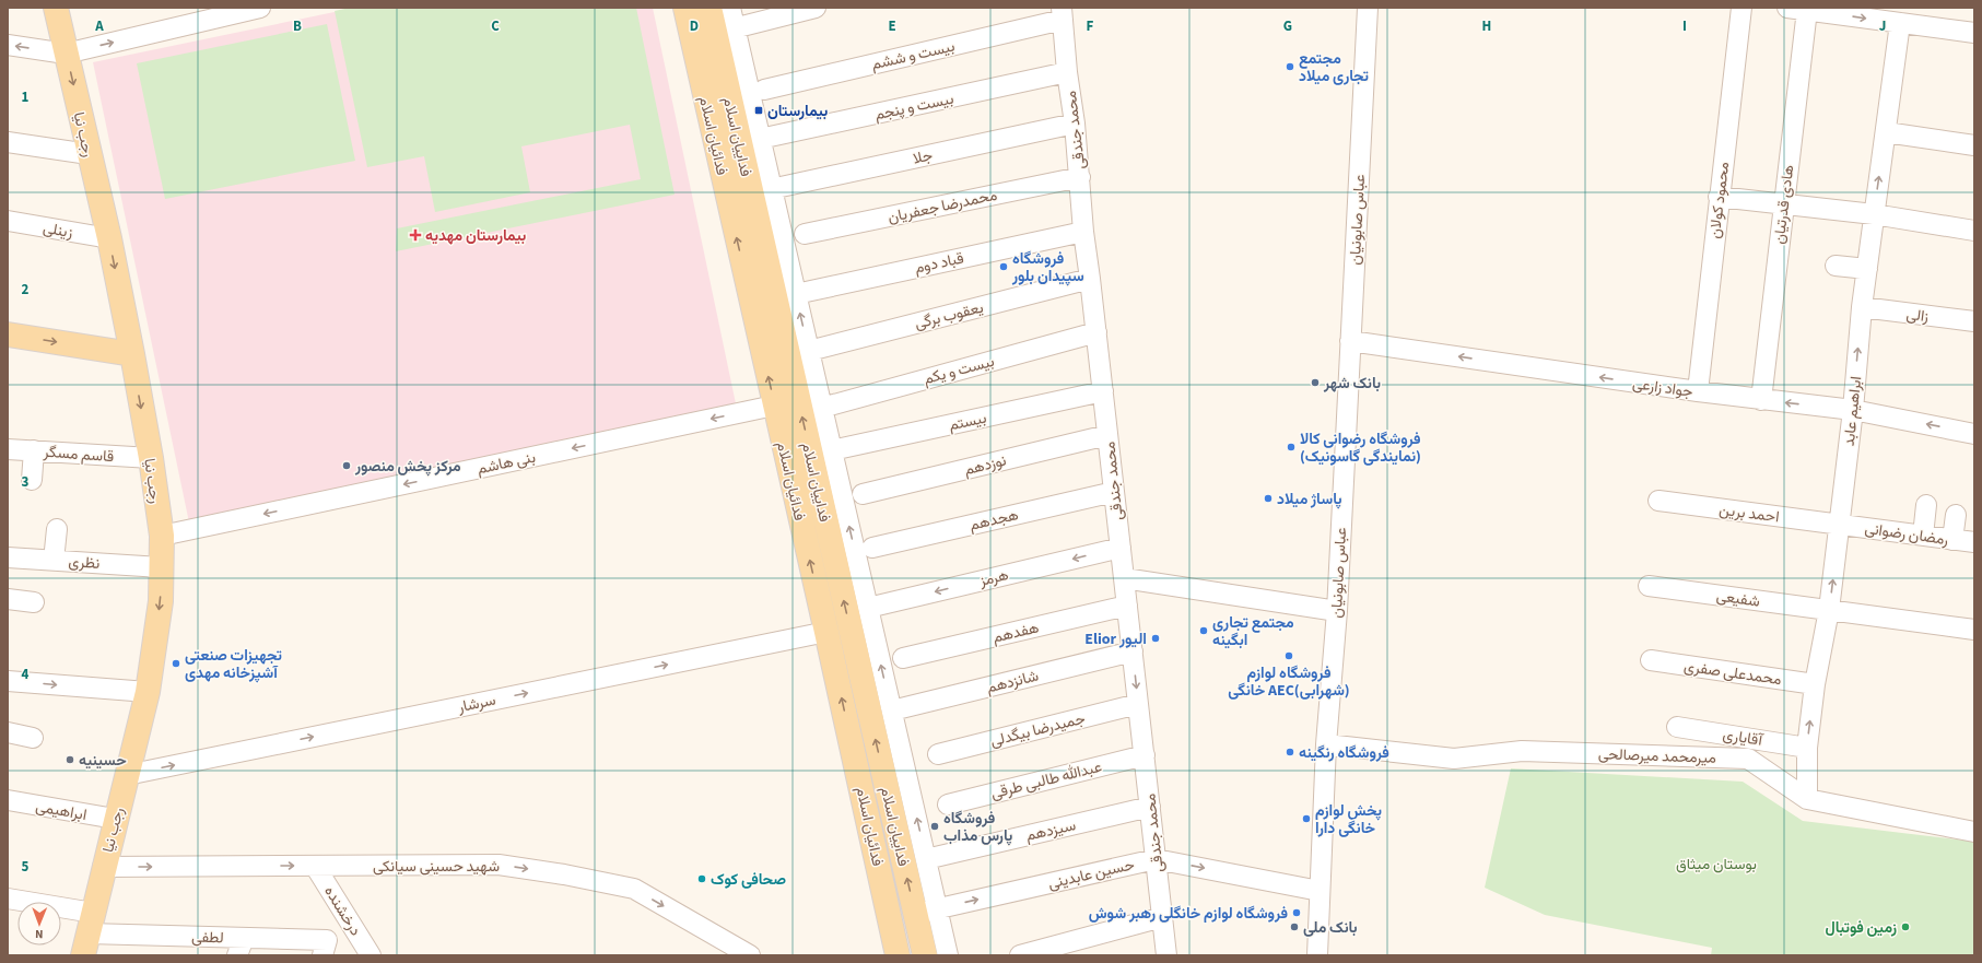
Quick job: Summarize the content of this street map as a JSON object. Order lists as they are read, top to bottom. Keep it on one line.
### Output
{"streets":{"main road":["رجب نیا","فدائیان اسلام","فداییان اسلام"],"street":["بیست و ششم","بیست و پنجم","محمد جندقی","جلا","محمود کولان","هادی قدرتیان","محمدرضا جعفریان","عباس صابونیان","زینلی","قباد دوم","یعقوب برگی","زالی","بیست و یکم","جواد زارعی","ابراهیم عابد","بیستم","قاسم مسگر","بنی هاشم","نوزدهم","احمد برین","هجدهم","رمضان رضوانی","نظری","هرمز","شفیعی","هفدهم","محمدعلی صفری","شانزدهم","سرشار","جمیدرضا بیگدلی","آقایاری","میرمحمد میرصالحی","عبدالله طالبی طرقی","ابراهیمی","سیزدهم","شهید حسینی سیانکی","حسین عابدینی","درخشنده","لطفی"]},"crossings":[["بیست و ششم","محمد جندقی"],["بیست و پنجم","محمد جندقی"],["محمد جندقی","جلا"],["محمد جندقی","محمدرضا جعفریان"],["محمد جندقی","قباد دوم"],["محمد جندقی","یعقوب برگی"],["محمد جندقی","بیست و یکم"],["محمد جندقی","بیستم"],["محمد جندقی","نوزدهم"],["محمد جندقی","هجدهم"],["محمد جندقی","هرمز"],["محمد جندقی","هفدهم"],["محمد جندقی","شانزدهم"],["محمد جندقی","جمیدرضا بیگدلی"],["محمد جندقی","عبدالله طالبی طرقی"],["محمد جندقی","سیزدهم"],["محمد جندقی","حسین عابدینی"],["رجب نیا","زینلی"],["رجب نیا","قاسم مسگر"],["رجب نیا","بنی هاشم"],["رجب نیا","نظری"],["رجب نیا","سرشار"],["رجب نیا","ابراهیمی"],["رجب نیا","شهید حسینی سیانکی"],["رجب نیا","لطفی"],["فدائیان اسلام","بنی هاشم"],["فدائیان اسلام","سرشار"],["فداییان اسلام","حسین عابدینی"],["محمود کولان","جواد زارعی"],["هادی قدرتیان","جواد زارعی"],["عباس صابونیان","جواد زارعی"],["عباس صابونیان","میرمحمد میرصالحی"],["عباس صابونیان","حسین عابدینی"],["زالی","ابراهیم عابد"],["جواد زارعی","ابراهیم عابد"],["ابراهیم عابد","احمد برین"],["ابراهیم عابد","رمضان رضوانی"],["ابراهیم عابد","شفیعی"],["ابراهیم عابد","محمدعلی صفری"],["ابراهیم عابد","آقایاری"],["ابراهیم عابد","میرمحمد میرصالحی"],["احمد برین","رمضان رضوانی"],["شهید حسینی سیانکی","درخشنده"]],"one_way":["رجب نیا","فدائیان اسلام","فداییان اسلام","جواد زارعی","ابراهیم عابد","بنی هاشم","هرمز","سرشار","شهید حسینی سیانکی"],"parks":["بوستان میثاق"],"places":{"other":["مجتمع تجاری میلاد","فروشگاه سپیدان بلور","بانک شهر","فروشگاه رضوانی کالا (نمایندگی گاسونیک)","مركز پخش منصور","پاساژ میلاد","مجتمع تجاری ابگینه","Elior الیور","فروشگاه‌ لوازم خانگی AEC(شهرابی)","تجهیزات صنعتی آشپزخانه مهدی","فروشگاه رنگینه","حسینیه","پخش لوازم خانگی دارا","فروشگاه پارس مذاب","صحافی کوک","فروشگاه لوازم خانگلی رهبر شوش","بانک ملی","زمین فوتبال"],"transit":["بیمارستان"],"health":["بیمارستان مهدیه"]},"north":"bottom","grid":{"columns":["A","B","C","D","E","F","G","H","I","J"],"rows":["1","2","3","4","5"]}}
